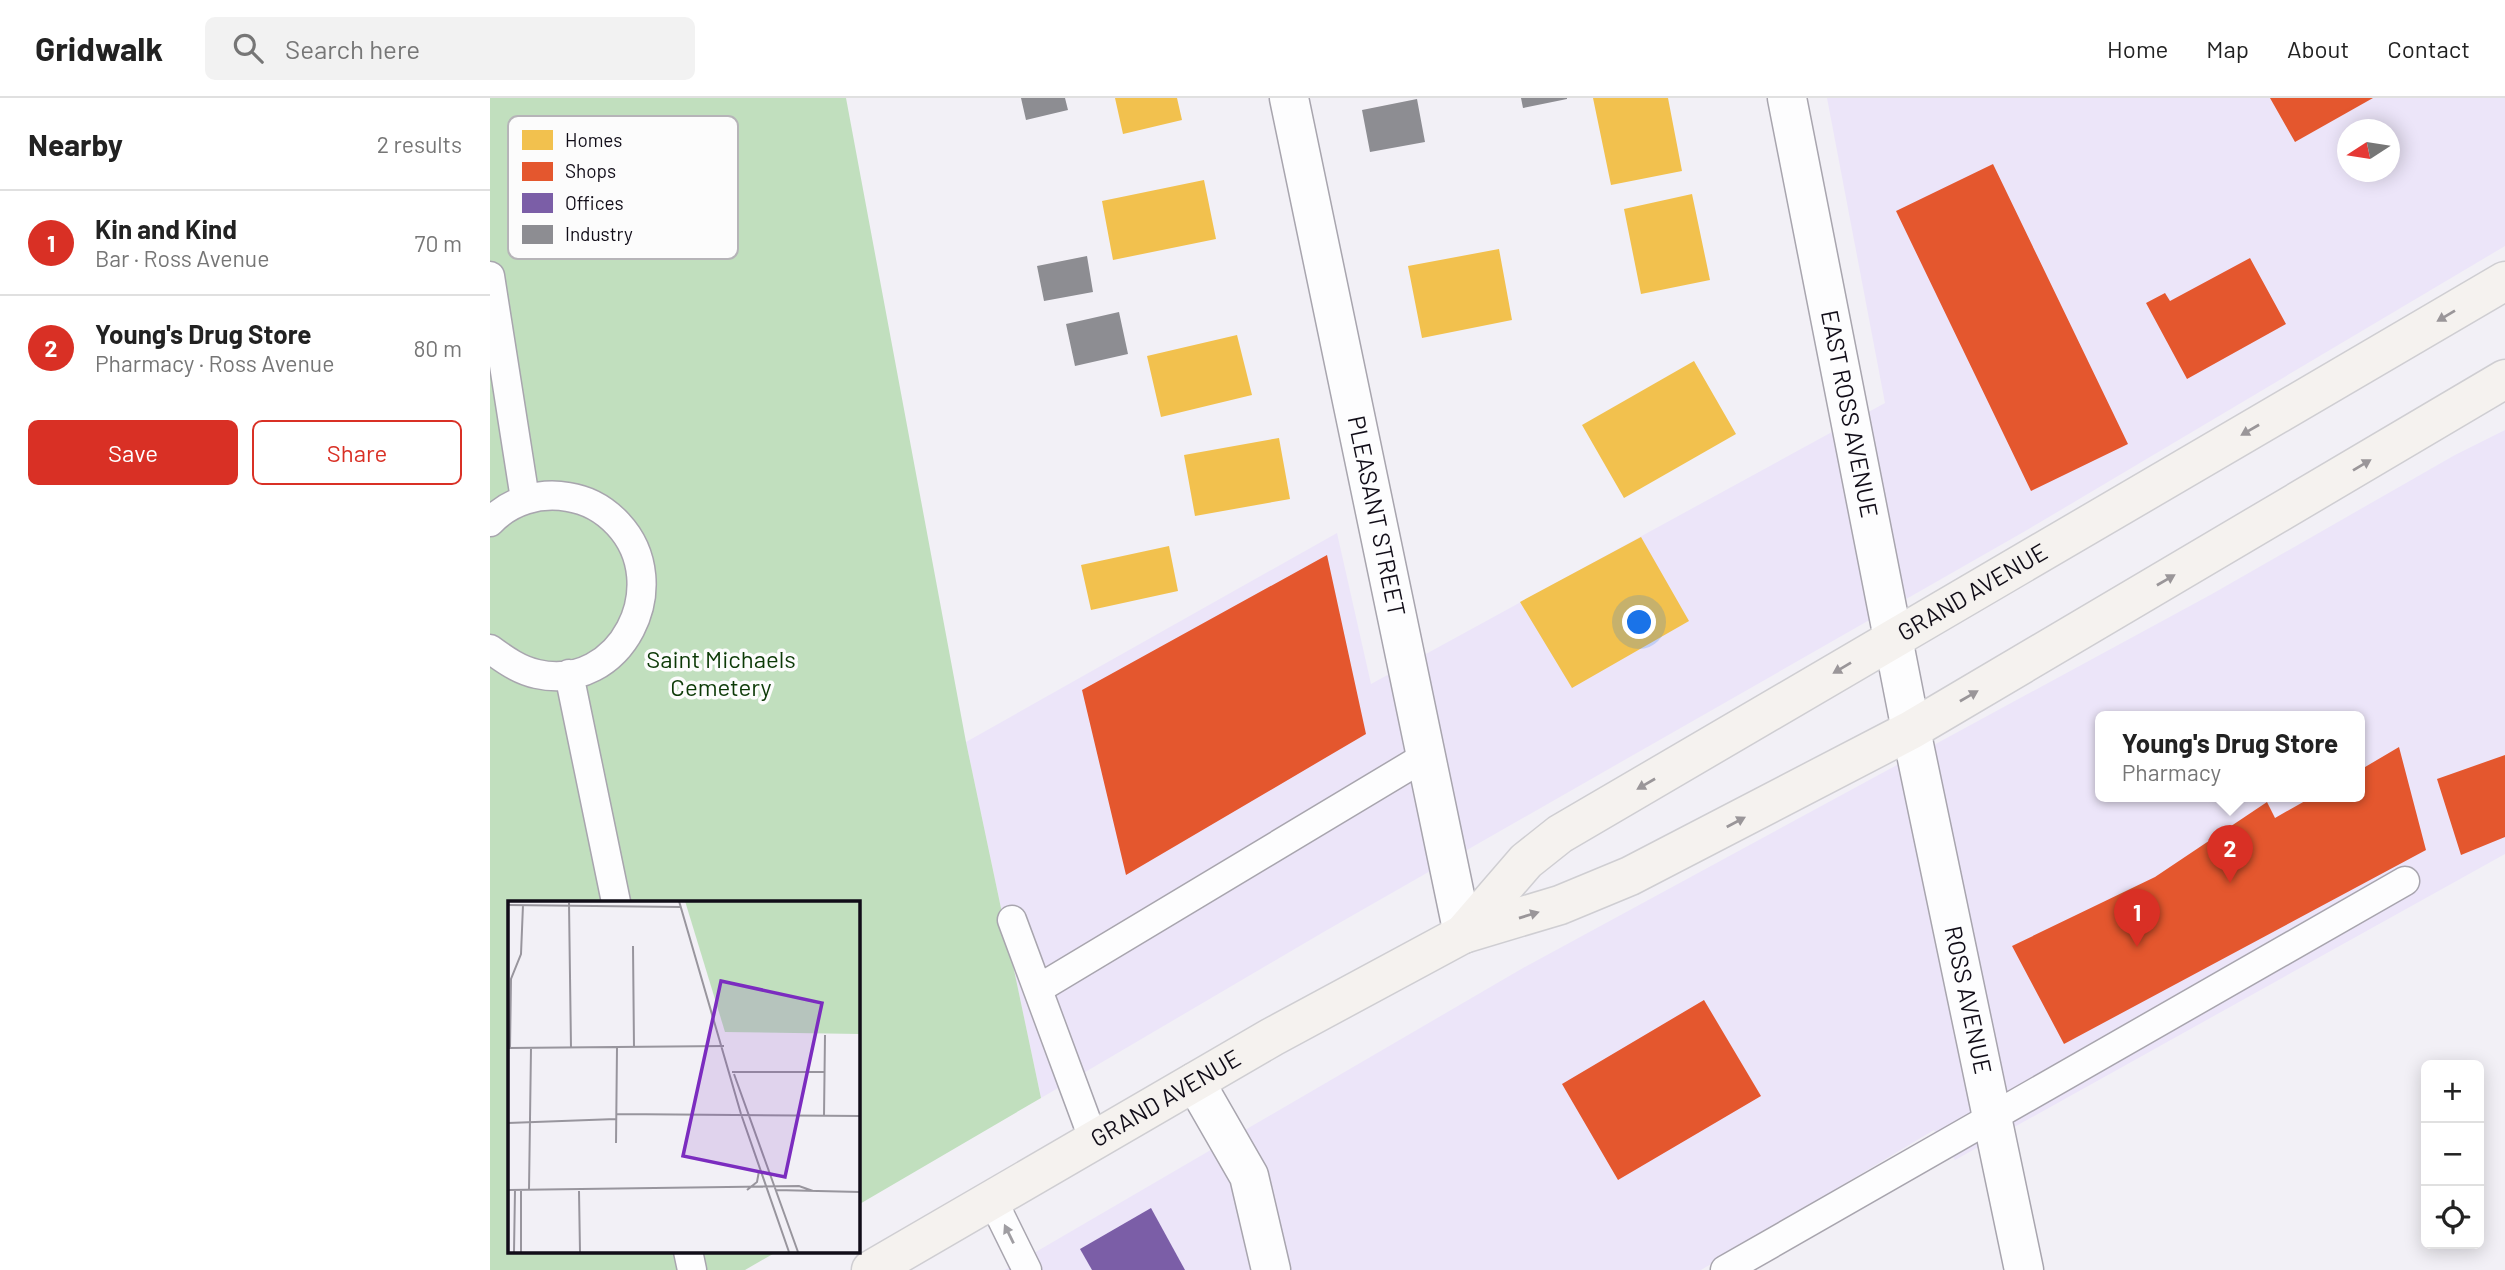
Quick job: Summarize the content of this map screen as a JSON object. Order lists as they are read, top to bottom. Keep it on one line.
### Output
{"streets":{"main road":["GRAND AVENUE"],"street":["EAST ROSS AVENUE","PLEASANT STREET","ROSS AVENUE"]},"crossings":[["EAST ROSS AVENUE","GRAND AVENUE"],["EAST ROSS AVENUE","ROSS AVENUE"],["PLEASANT STREET","GRAND AVENUE"],["GRAND AVENUE","ROSS AVENUE"]],"parks":["Saint Michaels Cemetery"],"legend":["Homes","Shops","Offices","Industry"],"north":"left","page":{"header":"Gridwalk","search":"Search here","nav":["Home","Map","About","Contact"],"heading":["Nearby","2 results"],"list":[{"mark":"1","name":"Kin and Kind","note":"Bar · Ross Avenue","value":"70 m"},{"mark":"2","name":"Young's Drug Store","note":"Pharmacy · Ross Avenue","value":"80 m"}],"buttons":["Save","Share"],"popup":["Young's Drug Store","Pharmacy"],"pins":["2","1"],"map_buttons":["+","−"]}}
